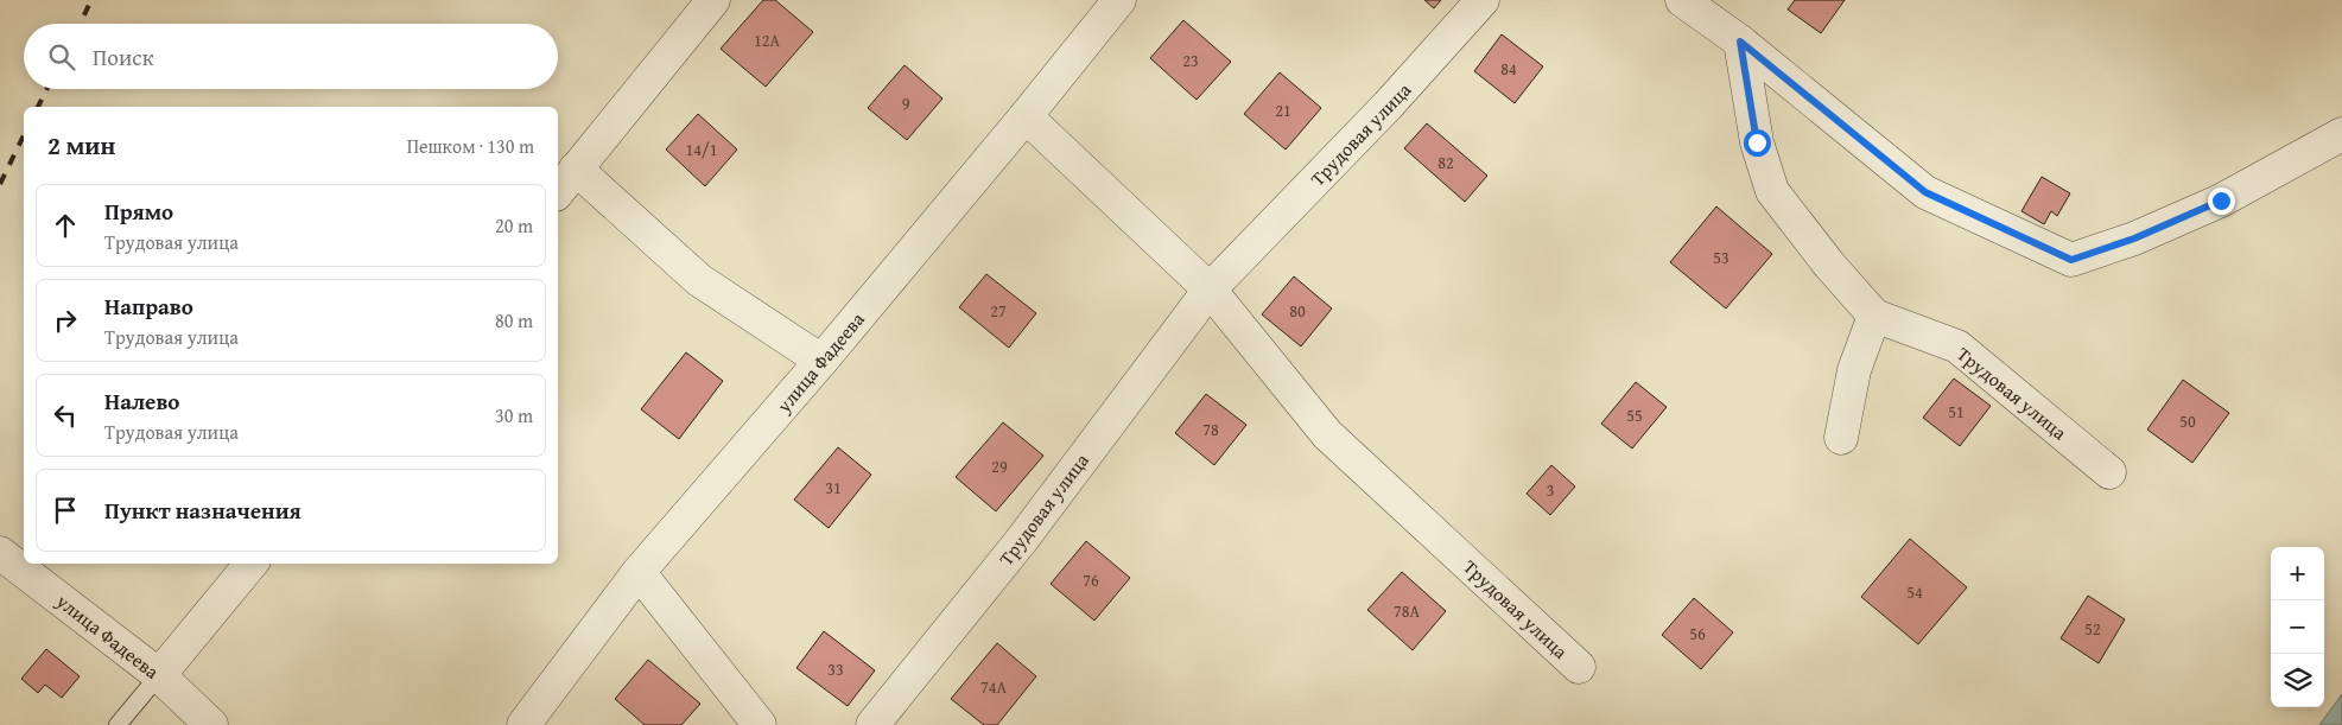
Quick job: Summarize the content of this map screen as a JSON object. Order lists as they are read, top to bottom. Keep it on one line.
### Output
{"streets":{"street":["Трудовая улица","улица Фадеева"]},"crossings":[["Трудовая улица","улица Фадеева"]],"house_numbers":["12А","23","84","9","21","14/1","82","53","27","80","51","55","50","78","29","31","3","76","54","78А","52","56","33","74А"],"page":{"search":"Поиск","heading":["2 мин","Пешком · 130 m"],"list":[["Прямо","Трудовая улица","20 m"],["Направо","Трудовая улица","80 m"],["Налево","Трудовая улица","30 m"],"Пункт назначения"],"map_buttons":["+","−"]}}
